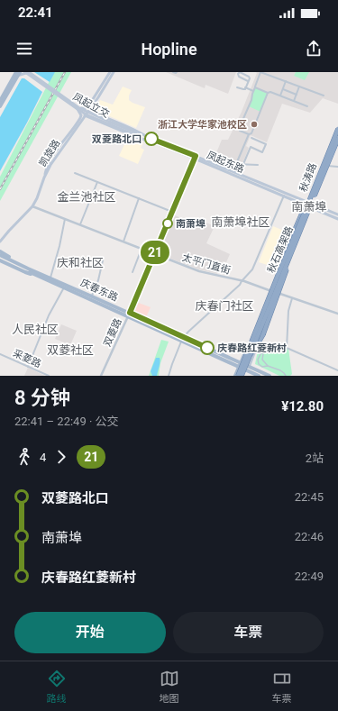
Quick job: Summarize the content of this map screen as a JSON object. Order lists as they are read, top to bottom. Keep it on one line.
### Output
{"streets":{"highway":["秋石高架路"],"main road":["凤起立交","凯旋路","凤起东路","秋涛路","庆春东路"],"street":["太平门直街","双菱路","采菱路"]},"crossings":[["凤起立交","凤起东路"],["凯旋路","凤起东路"],["凯旋路","太平门直街"],["凤起东路","秋涛路"],["凤起东路","双菱路"],["秋涛路","秋石高架路"],["秋涛路","太平门直街"],["秋涛路","庆春东路"],["太平门直街","双菱路"],["庆春东路","双菱路"]],"districts":["金兰池社区","南萧埠","南萧埠社区","庆和社区","庆春门社区","人民社区","双菱社区"],"places":["浙江大学华家池校区","双菱路北口","南萧埠","庆春路红菱新村"],"lines":["bus line 21"],"page":{"status":"22:41","header":"Hopline","on_map":"21","heading":["8 分钟","22:41 – 22:49 · 公交","¥12.80"],"legs":["4","21","2站"],"list":[{"name":"双菱路北口","value":"22:45"},{"name":"南萧埠","value":"22:46"},{"name":"庆春路红菱新村","value":"22:49"}],"buttons":["开始","车票"],"tabs":["路线","地图","车票"]}}
